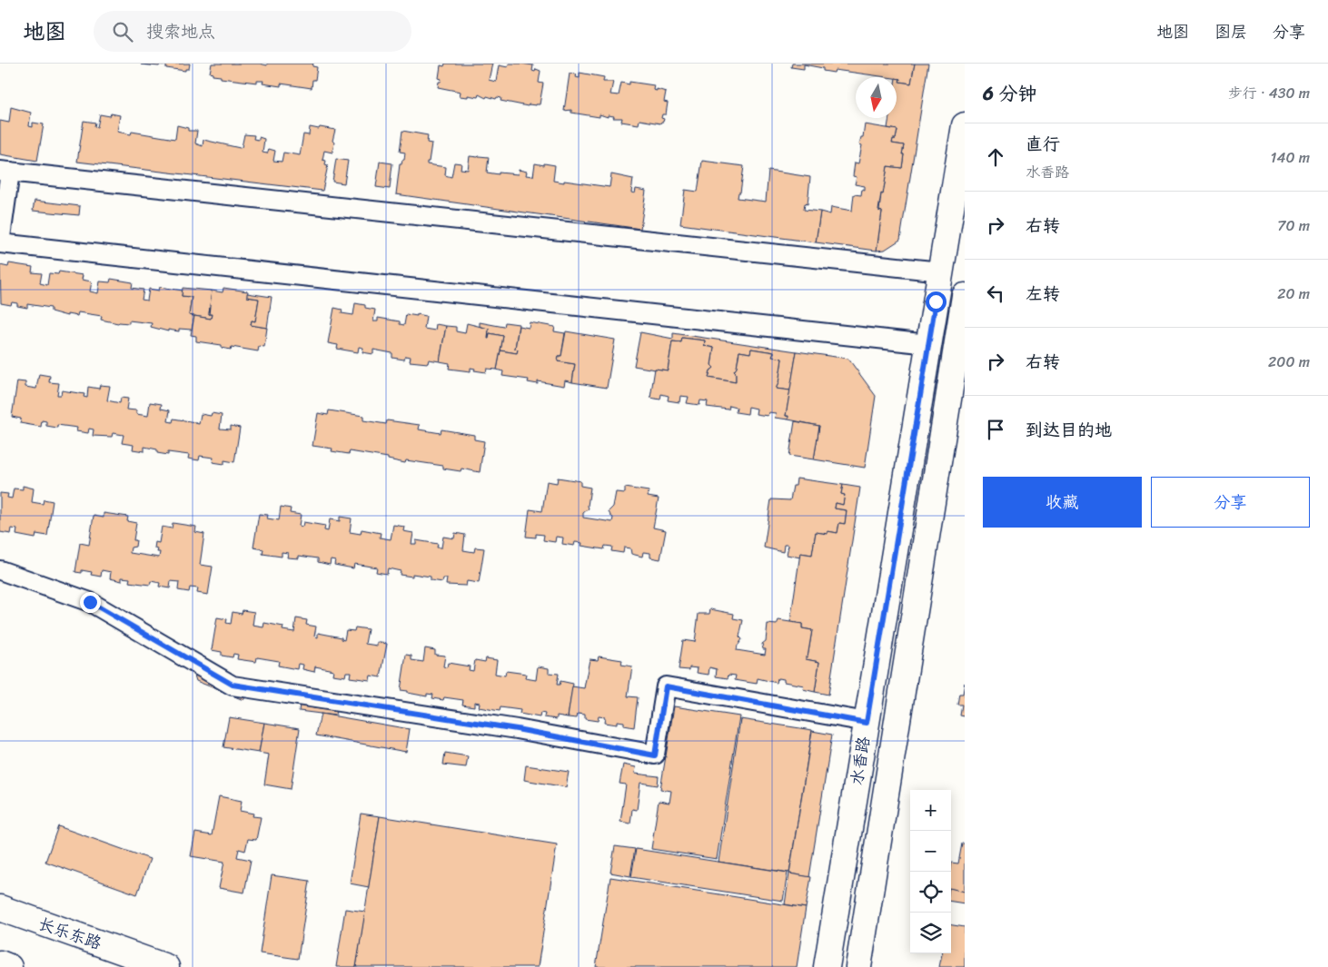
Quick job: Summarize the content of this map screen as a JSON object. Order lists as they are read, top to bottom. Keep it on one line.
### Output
{"streets":{"street":["水香路","长乐东路"]},"north":"bottom","page":{"header":"地图","search":"搜索地点","nav":["地图","图层","分享"],"heading":["6 分钟","步行 · 430 m"],"list":[["直行","水香路","140 m"],["右转","70 m"],["左转","20 m"],["右转","200 m"],"到达目的地"],"buttons":["收藏","分享"],"map_buttons":["+","−"]}}
